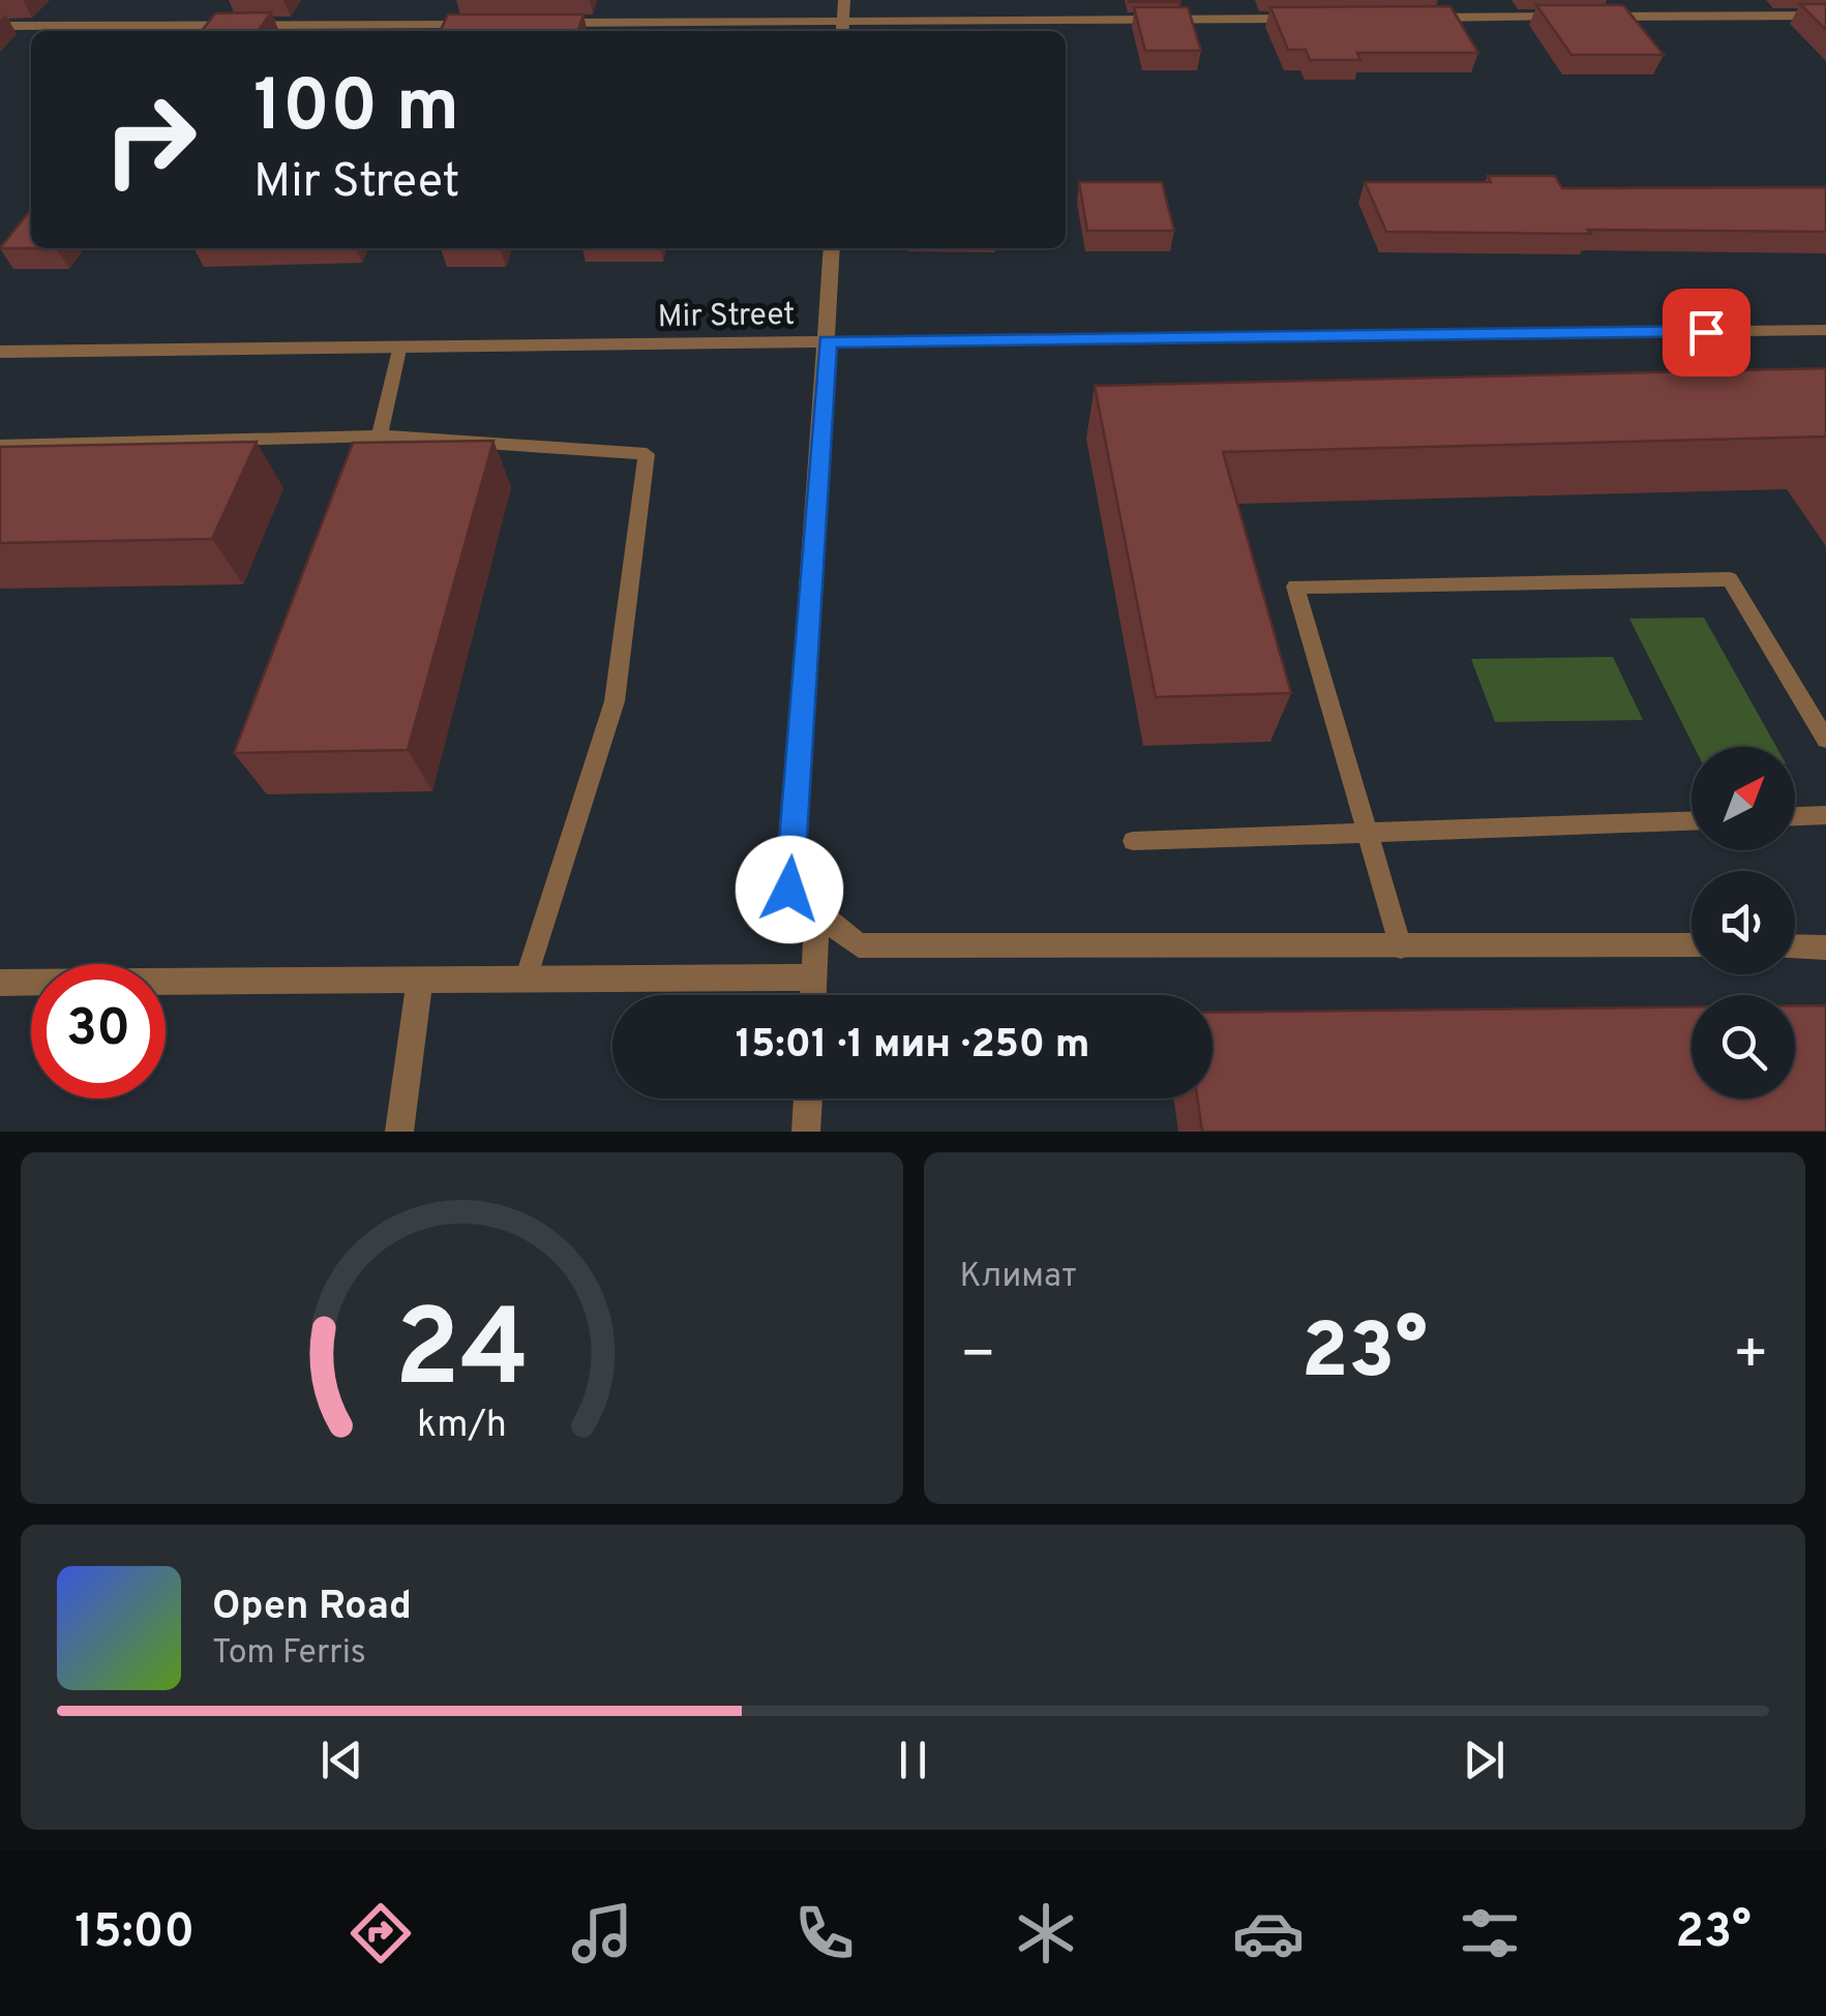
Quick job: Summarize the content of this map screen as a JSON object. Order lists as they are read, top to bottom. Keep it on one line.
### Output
{"streets":{"street":["Mir Street"]},"north":"top right","page":{"turn":["100 m","Mir Street"],"limit":"30","trip":"15:01 · 1 мин · 250 m","tile":"Климат","heat":["−","23°","+"],"song":["Open Road","Tom Ferris"],"tabs":["15:00","23°"],"gauge":["24","km/h"]}}
